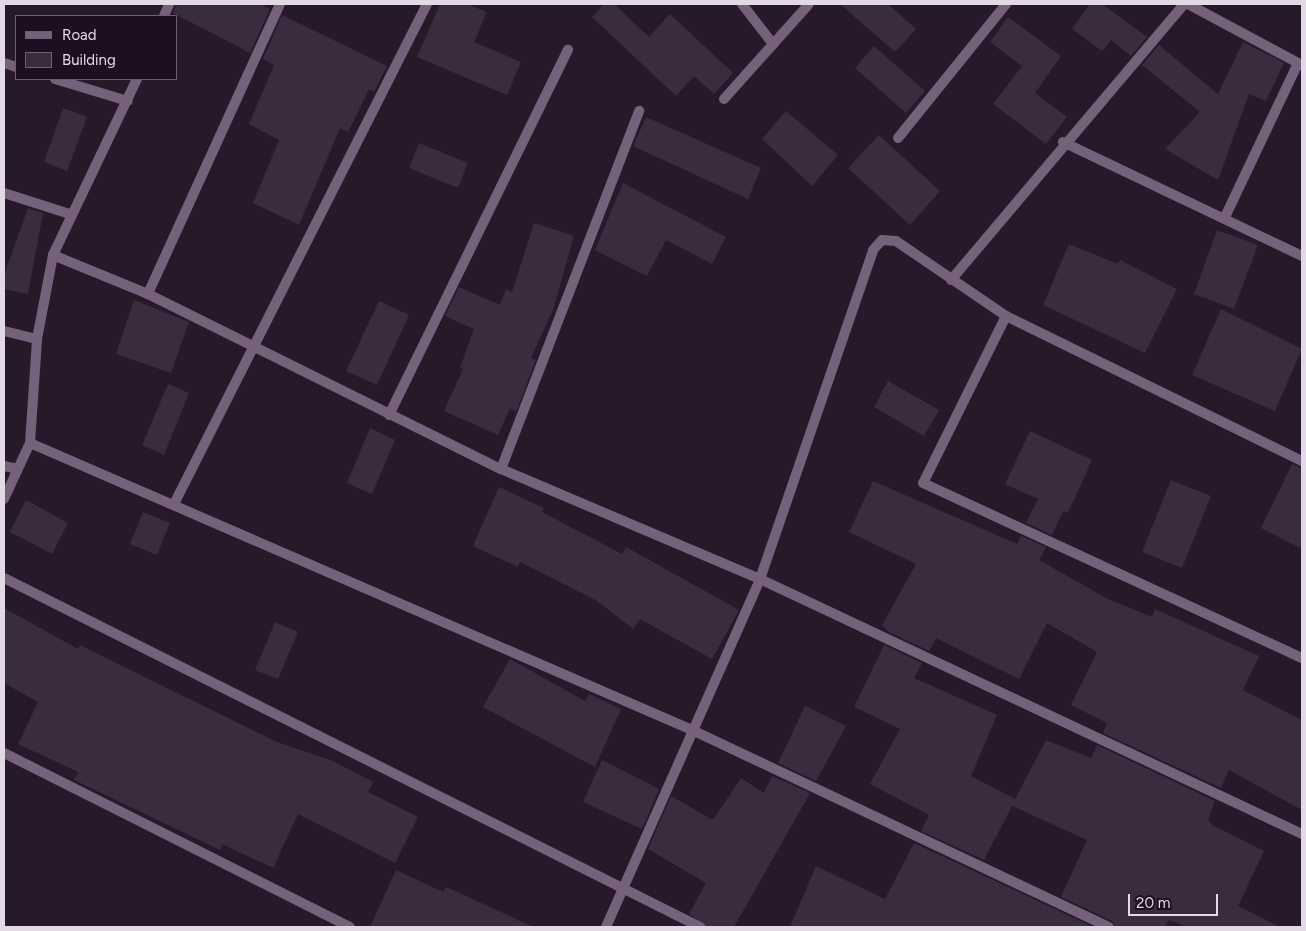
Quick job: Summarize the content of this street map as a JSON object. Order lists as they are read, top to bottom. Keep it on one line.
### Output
{"legend":["Road","Building"],"scale_bar":"20 m"}
